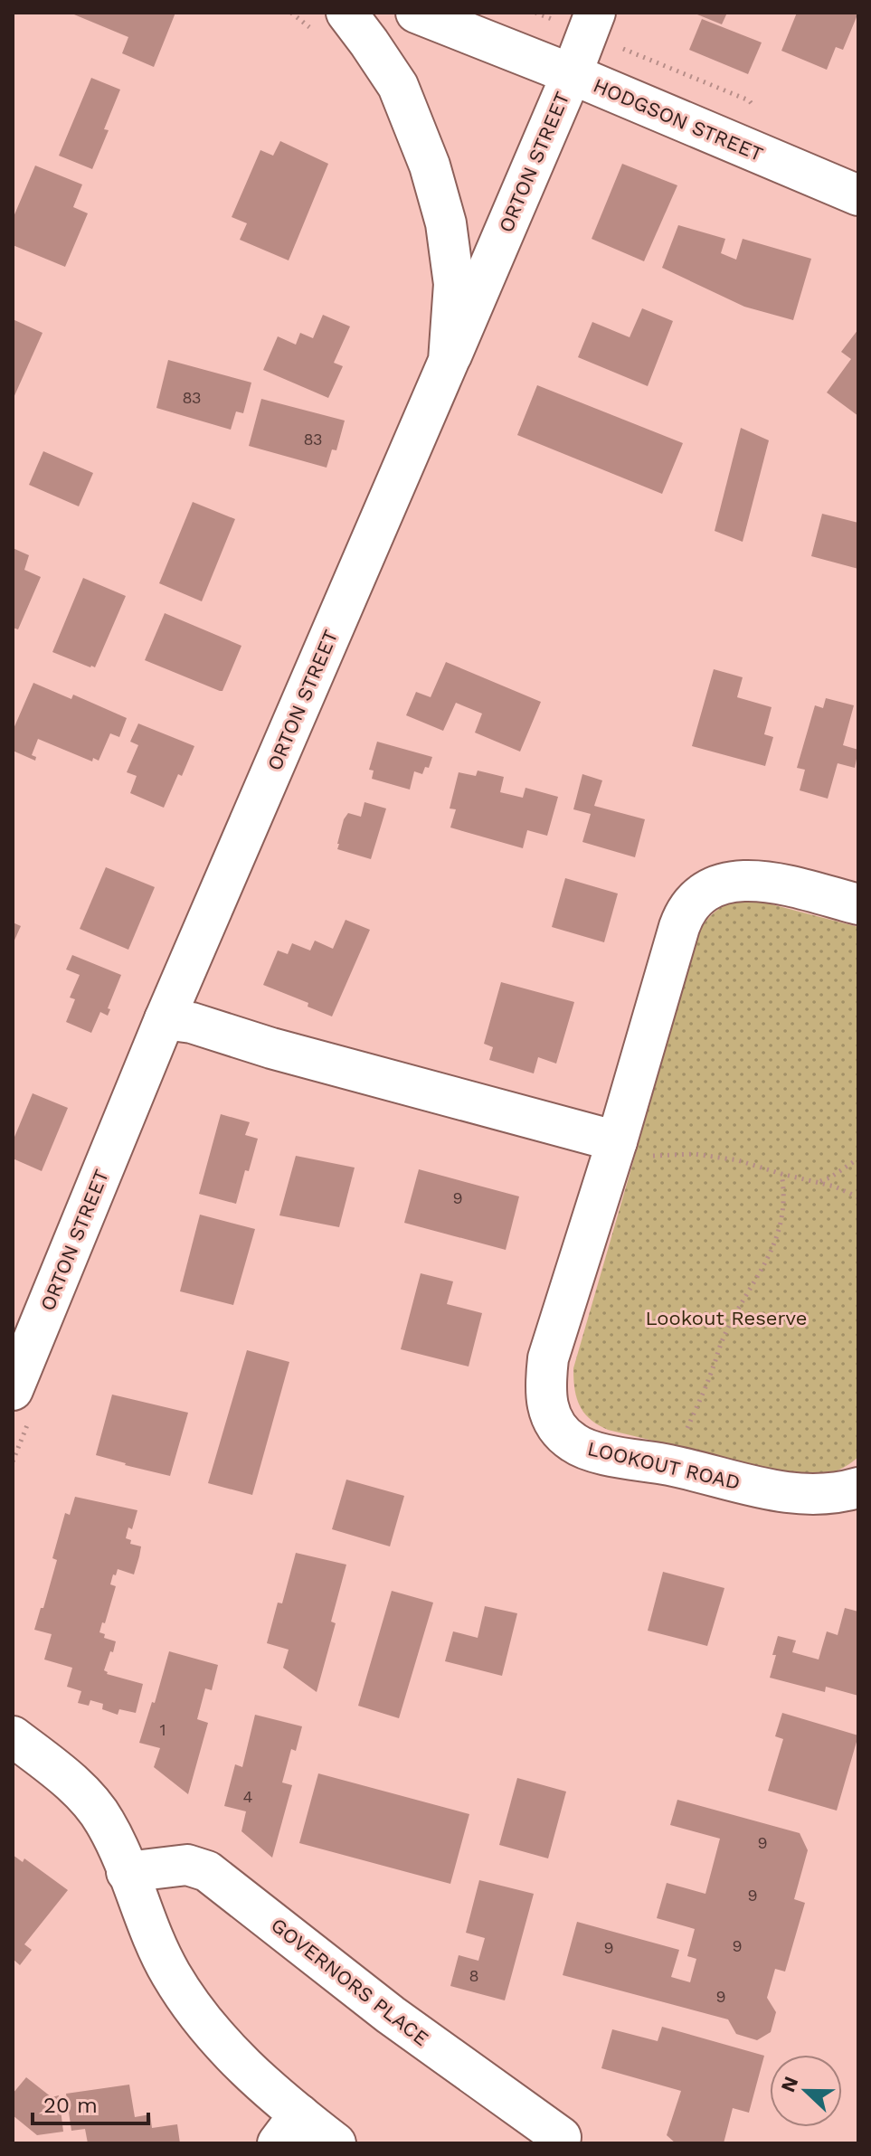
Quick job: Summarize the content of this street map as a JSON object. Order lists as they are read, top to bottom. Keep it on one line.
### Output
{"streets":{"street":["HODGSON STREET","ORTON STREET","LOOKOUT ROAD","GOVERNORS PLACE"]},"crossings":[["HODGSON STREET","ORTON STREET"]],"parks":["Lookout Reserve"],"house_numbers":["83","83","9","1","4","9","9","9","9","8","9"],"scale_bar":"20 m","north":"left"}
